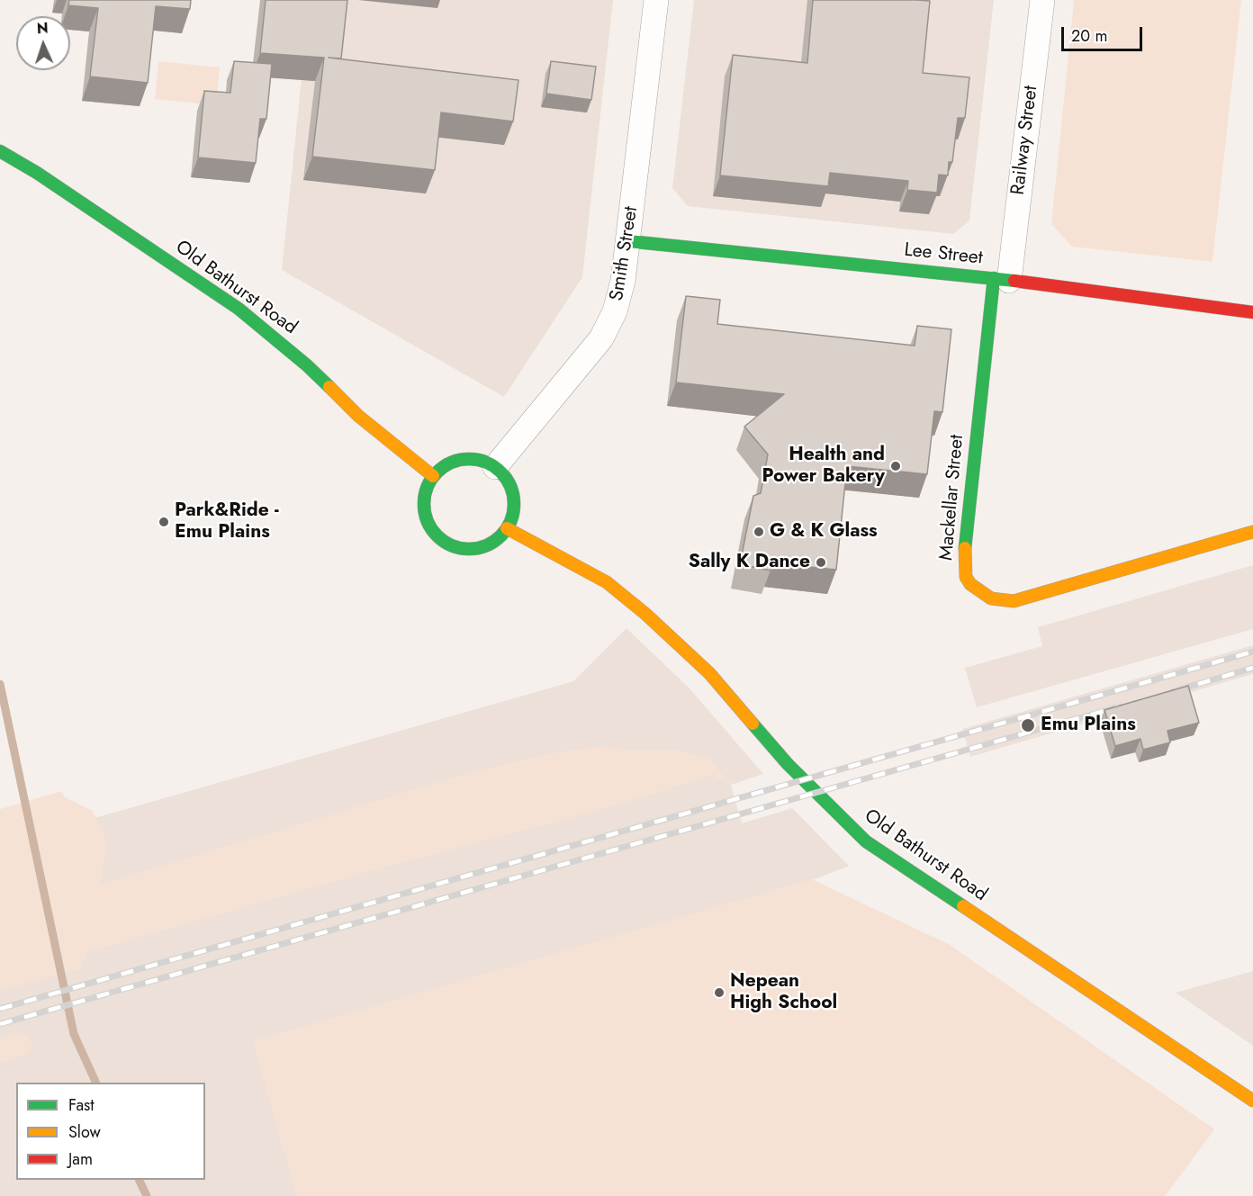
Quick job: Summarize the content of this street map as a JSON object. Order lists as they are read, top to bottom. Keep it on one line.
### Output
{"streets":{"main road":["Lee Street","Old Bathurst Road","Mackellar Street"],"street":["Railway Street","Smith Street"]},"crossings":[["Railway Street","Lee Street"],["Railway Street","Mackellar Street"],["Smith Street","Lee Street"],["Smith Street","Old Bathurst Road"],["Lee Street","Mackellar Street"]],"places":["Health and Power Bakery","Park&Ride - Emu Plains","G & K Glass","Sally K Dance","Emu Plains","Nepean High School"],"legend":["Fast","Slow","Jam"],"scale_bar":"20 m","north":"top"}
